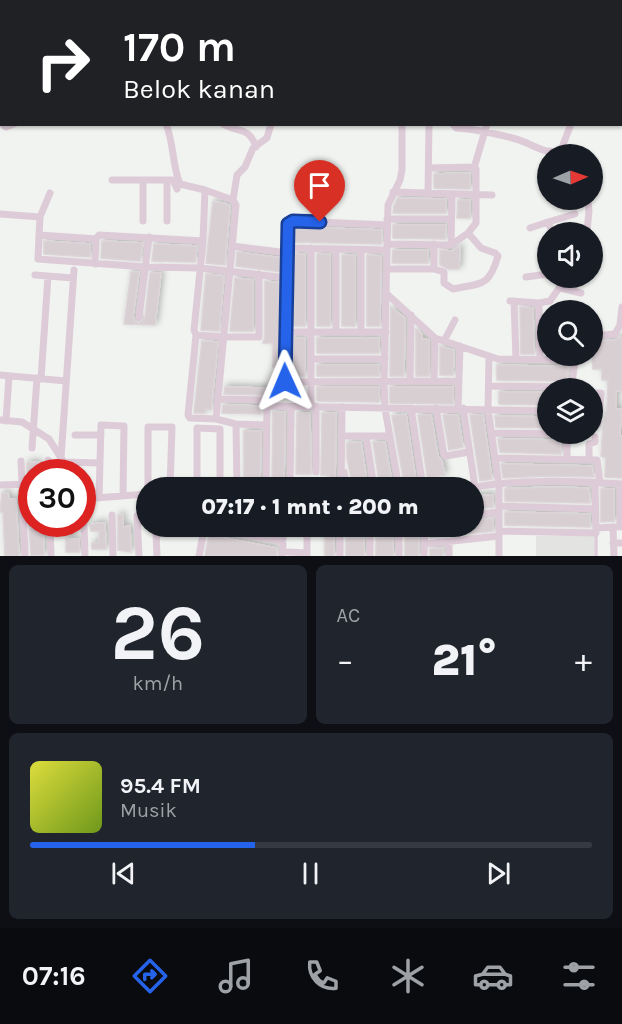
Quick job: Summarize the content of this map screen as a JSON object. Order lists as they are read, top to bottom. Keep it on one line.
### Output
{"north":"right","page":{"turn":["170 m","Belok kanan"],"limit":"30","trip":"07:17 · 1 mnt · 200 m","tile":[["26","km/h"],"AC"],"heat":["−","21°","+"],"song":["95.4 FM","Musik"],"tabs":"07:16"}}
